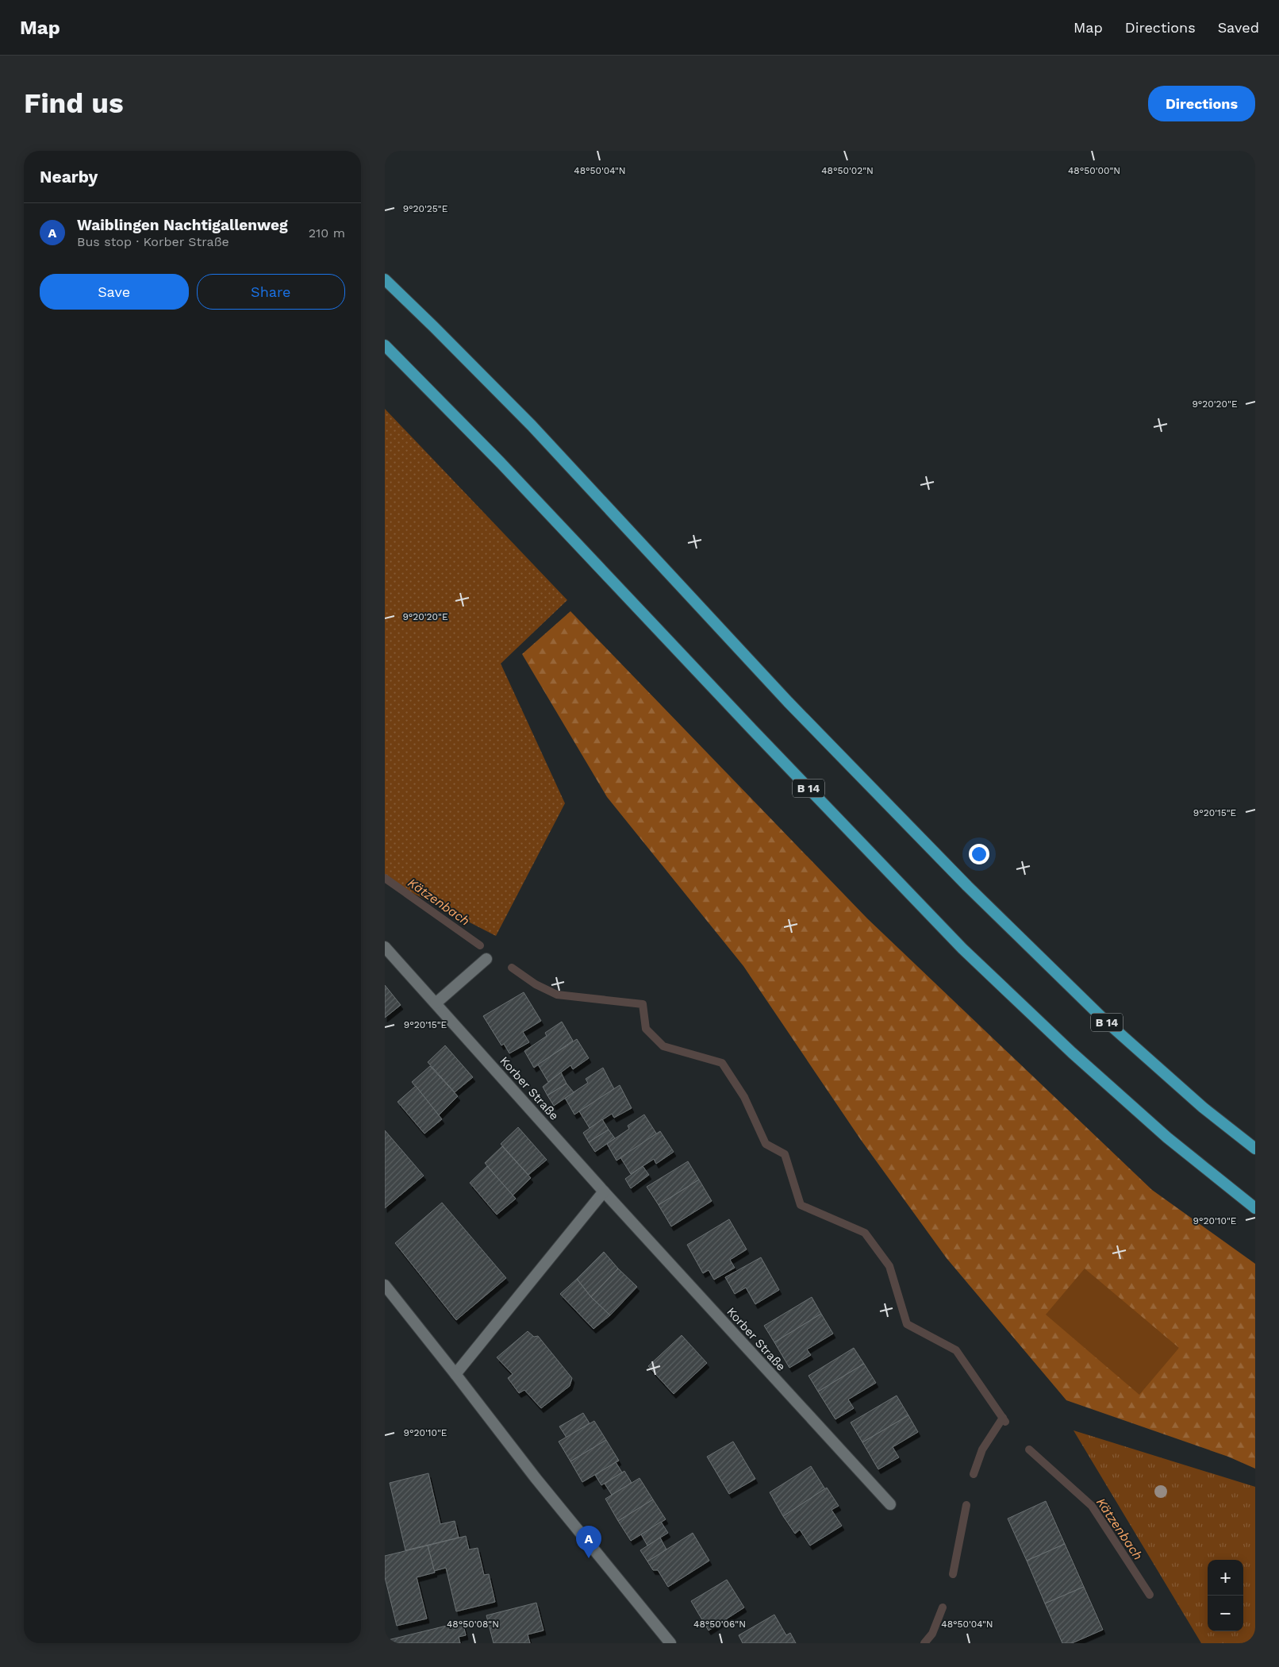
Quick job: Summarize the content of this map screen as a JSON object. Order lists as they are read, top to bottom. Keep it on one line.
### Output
{"streets":{"highway":["B 14"],"street":["Korber Straße"]},"water":["Kätzenbach"],"page":{"header":"Map","nav":["Map","Directions","Saved"],"buttons":["Directions",["Save","Share"]],"title":"Find us","heading":"Nearby","list":[{"mark":"A","name":"Waiblingen Nachtigallenweg","note":"Bus stop · Korber Straße","value":"210 m"}],"pins":"A","map_buttons":["+","−"]},"coordinates":["48°50'04\"N","48°50'02\"N","48°50'00\"N","9°20'25\"E","9°20'20\"E","9°20'15\"E","9°20'10\"E","48°50'08\"N","48°50'06\"N"]}
